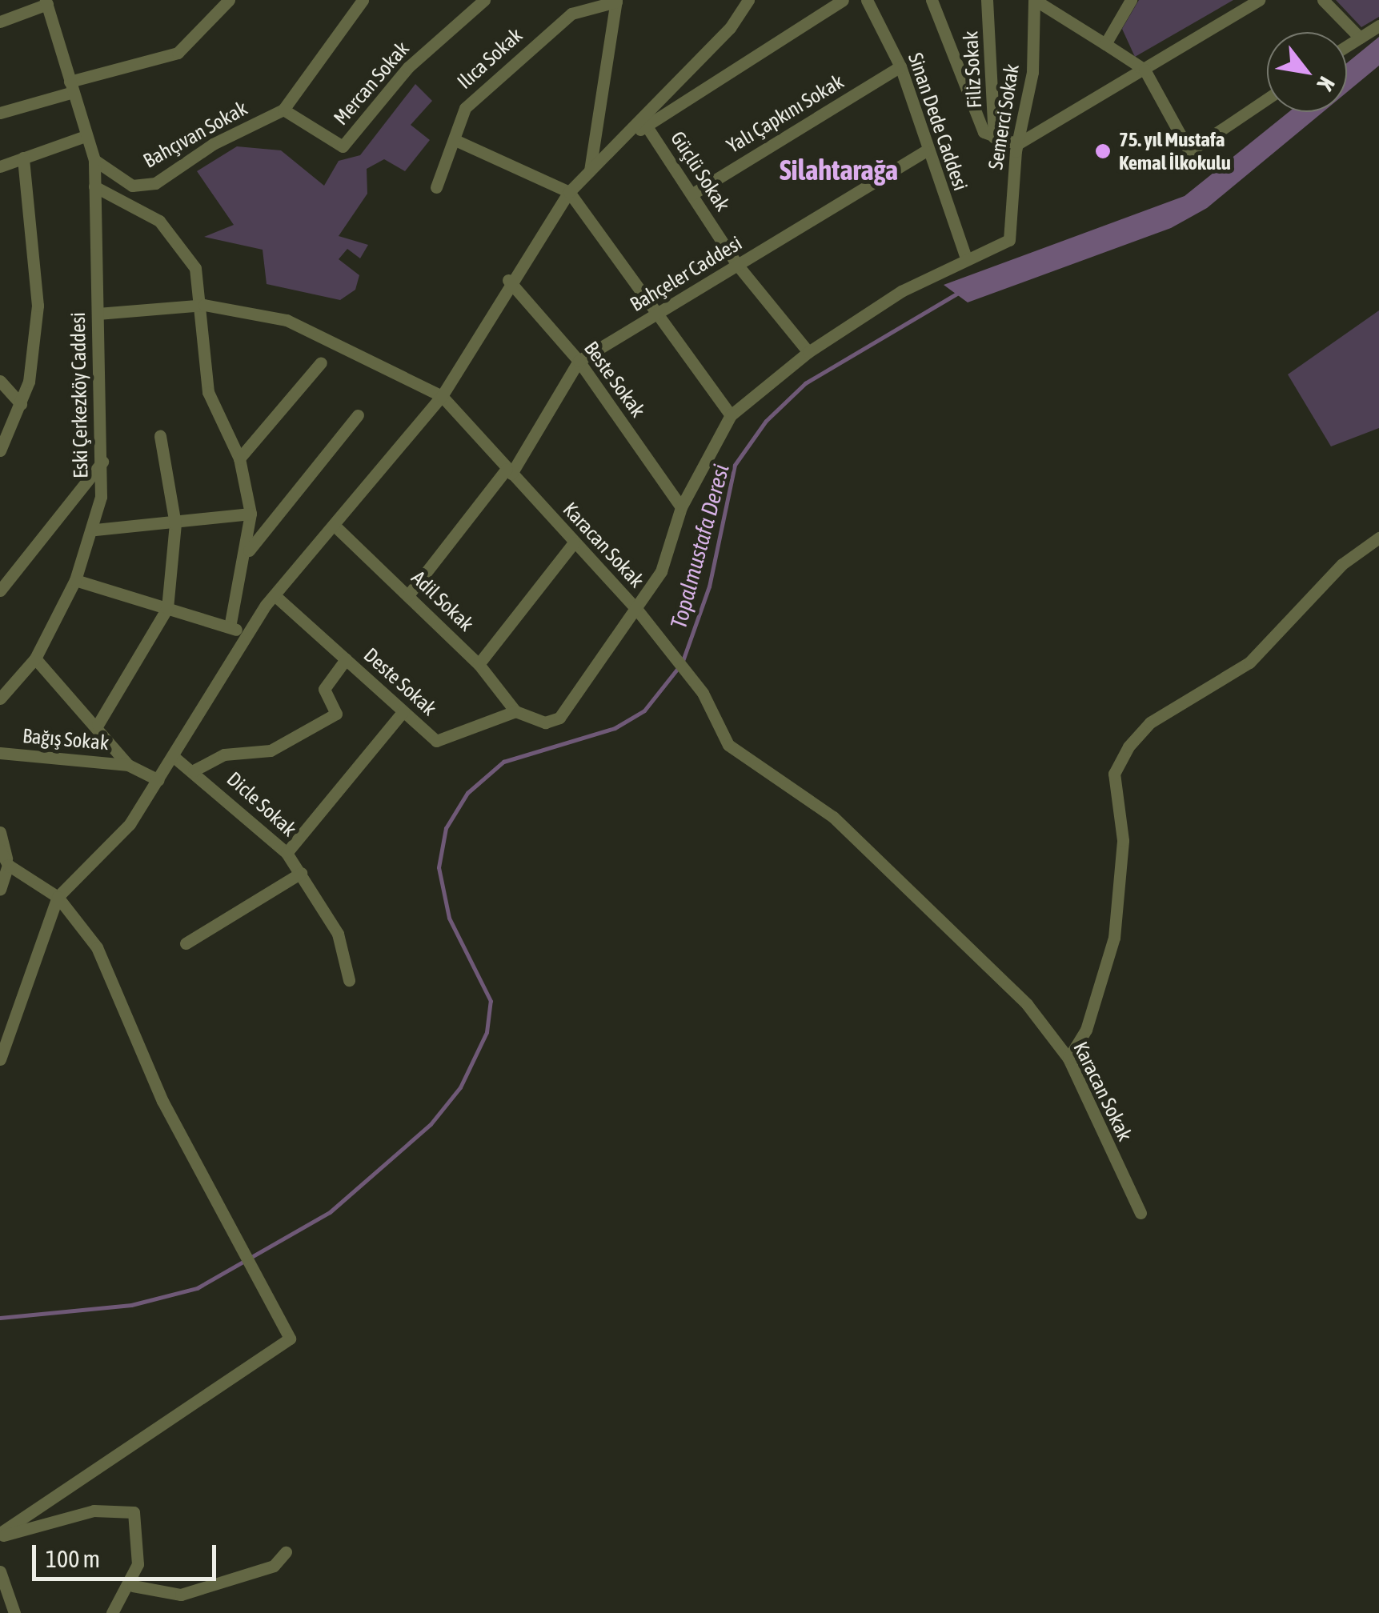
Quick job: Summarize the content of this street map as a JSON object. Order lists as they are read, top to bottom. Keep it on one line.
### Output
{"streets":{"street":["Ilıca Sokak","Filiz Sokak","Mercan Sokak","Yalı Çapkını Sokak","Semerci Sokak","Sinan Dede Caddesi","Bahçıvan Sokak","Güçlü Sokak","Bahçeler Caddesi","Beste Sokak","Eski Çerkezköy Caddesi","Karacan Sokak","Adil Sokak","Deste Sokak","Bağış Sokak","Dicle Sokak"]},"crossings":[["Mercan Sokak","Bahçıvan Sokak"],["Yalı Çapkını Sokak","Sinan Dede Caddesi"],["Yalı Çapkını Sokak","Güçlü Sokak"],["Semerci Sokak","Sinan Dede Caddesi"],["Sinan Dede Caddesi","Bahçeler Caddesi"],["Bahçıvan Sokak","Eski Çerkezköy Caddesi"],["Güçlü Sokak","Bahçeler Caddesi"],["Bahçeler Caddesi","Beste Sokak"],["Bahçeler Caddesi","Karacan Sokak"],["Bahçeler Caddesi","Adil Sokak"],["Eski Çerkezköy Caddesi","Karacan Sokak"],["Adil Sokak","Deste Sokak"]],"districts":["Silahtarağa"],"water":["Topalmustafa Deresi"],"places":["75. yıl Mustafa Kemal İlkokulu"],"scale_bar":"100 m","north":"bottom right"}
